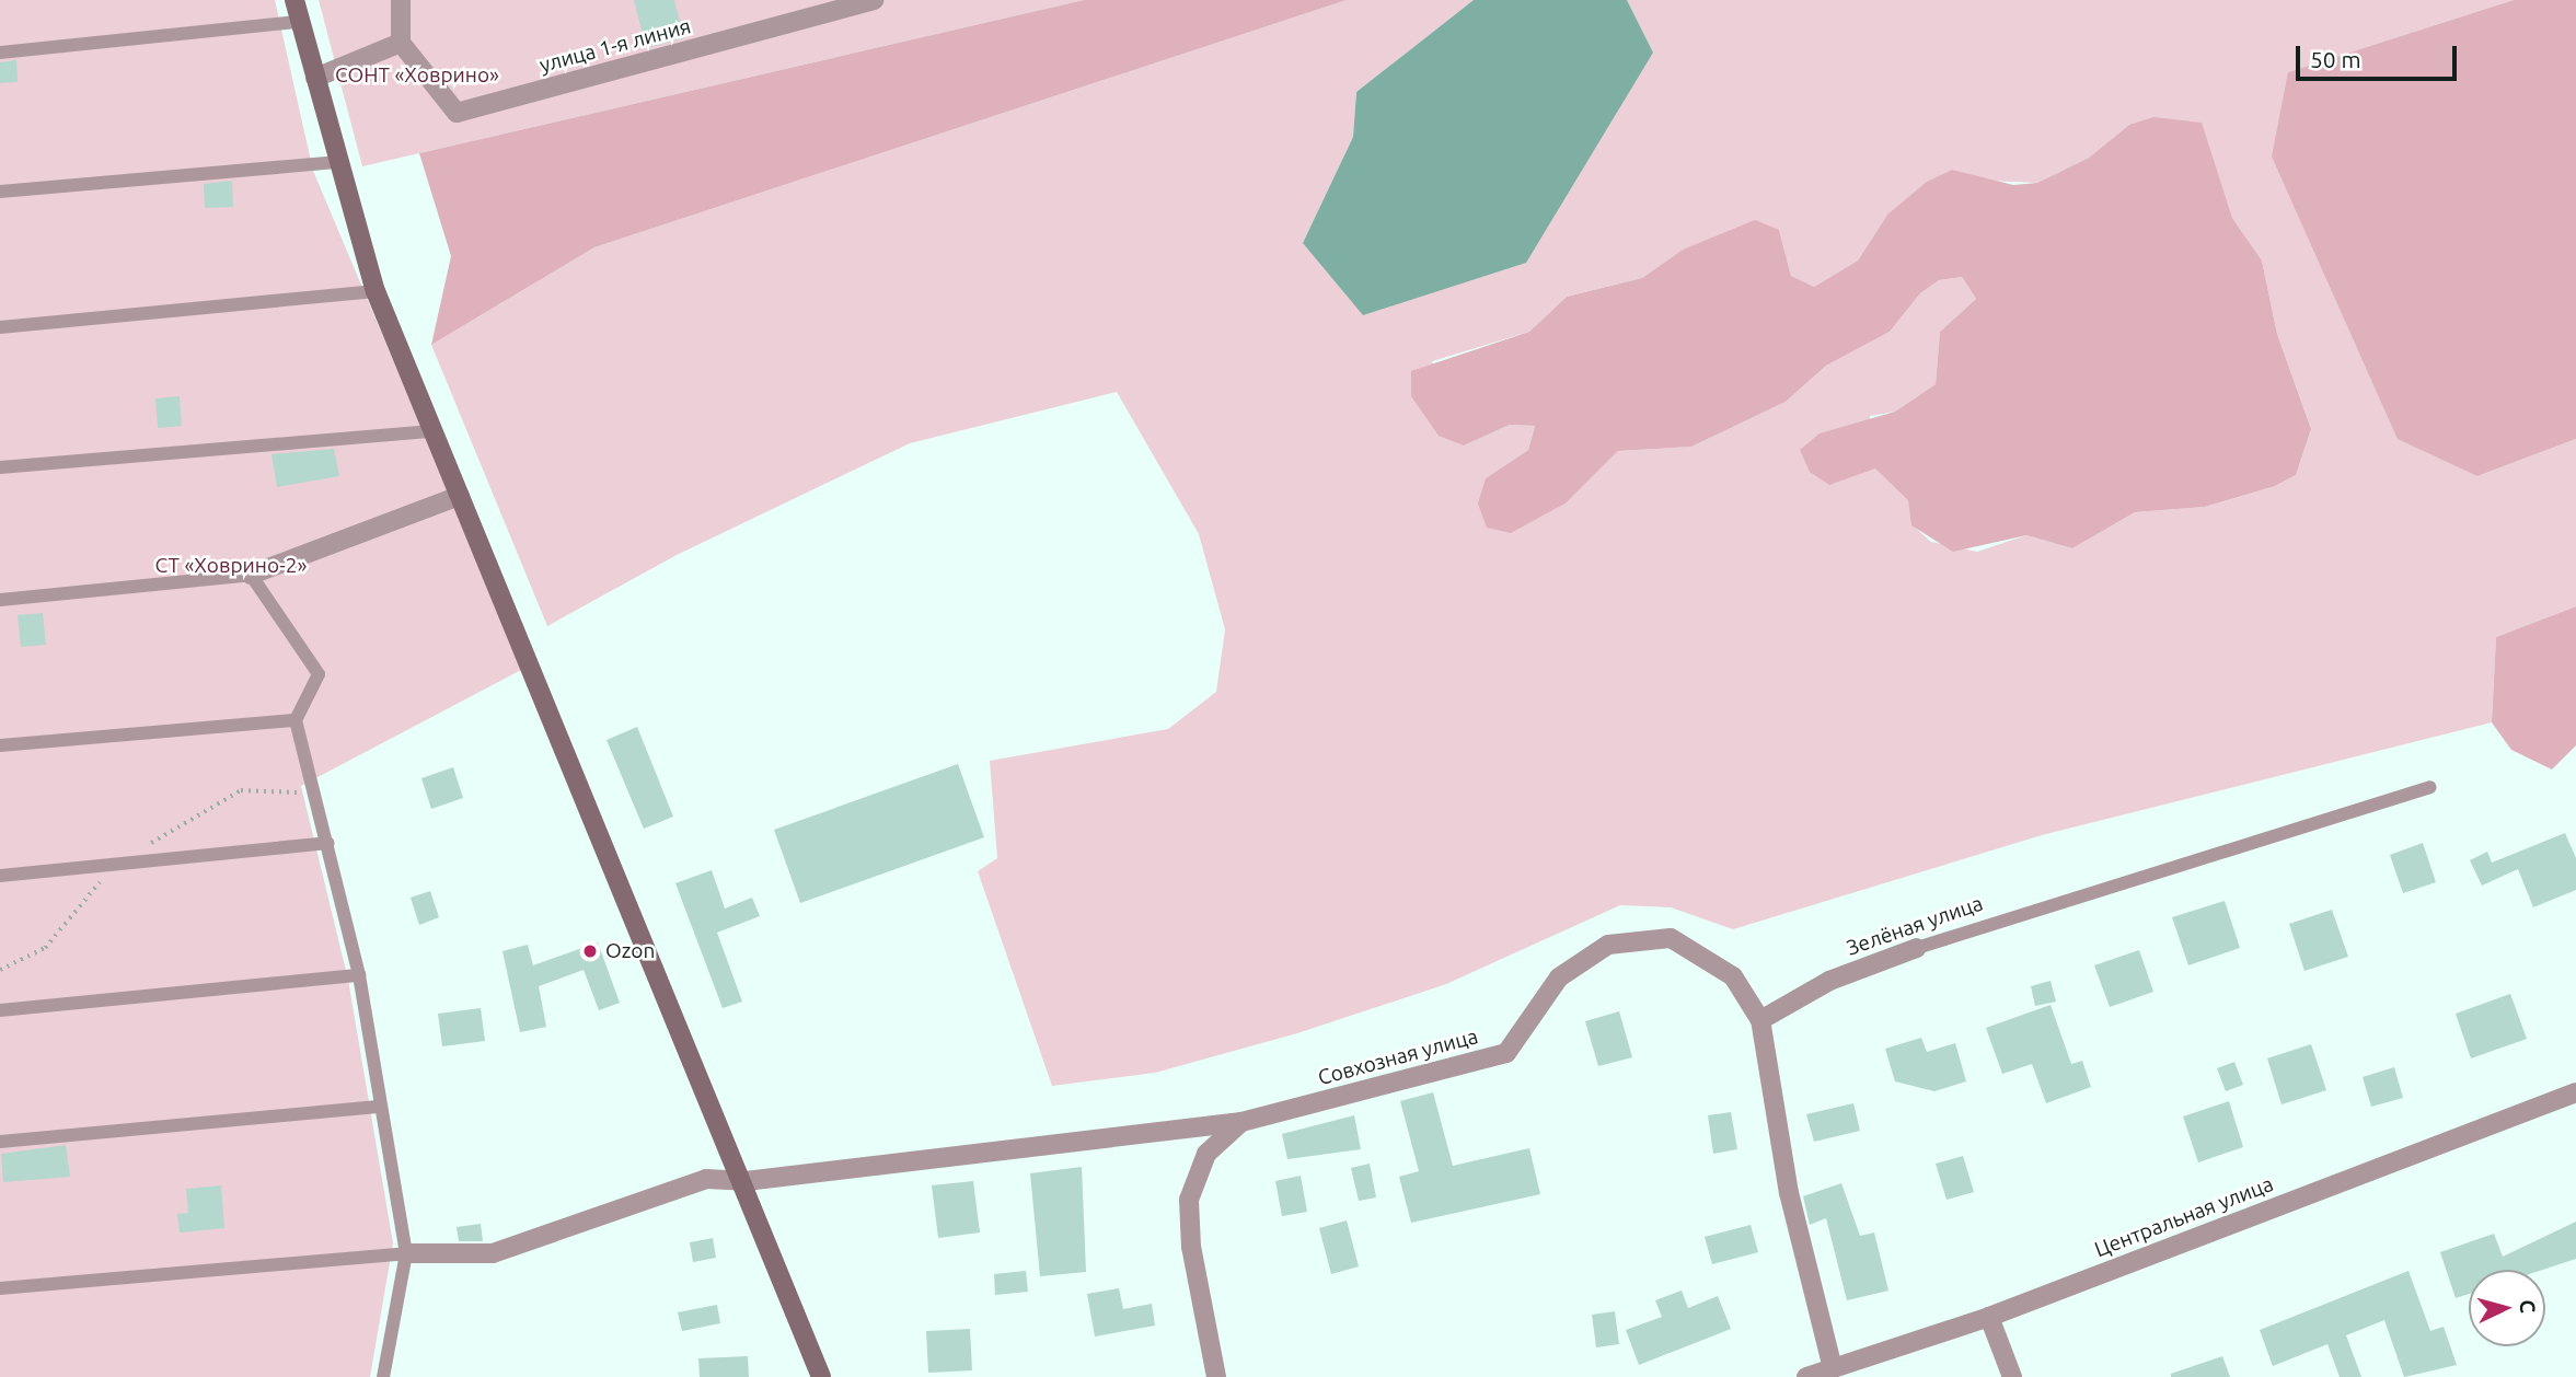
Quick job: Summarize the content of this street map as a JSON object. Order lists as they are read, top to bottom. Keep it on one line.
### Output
{"streets":{"street":["улица 1-я линия","Зелёная улица","Совхозная улица","Центральная улица"]},"crossings":[["Зелёная улица","Совхозная улица"]],"parks":["СОНТ «Ховрино»","СТ «Ховрино-2»"],"places":["Ozon"],"scale_bar":"50 m","north":"right"}
